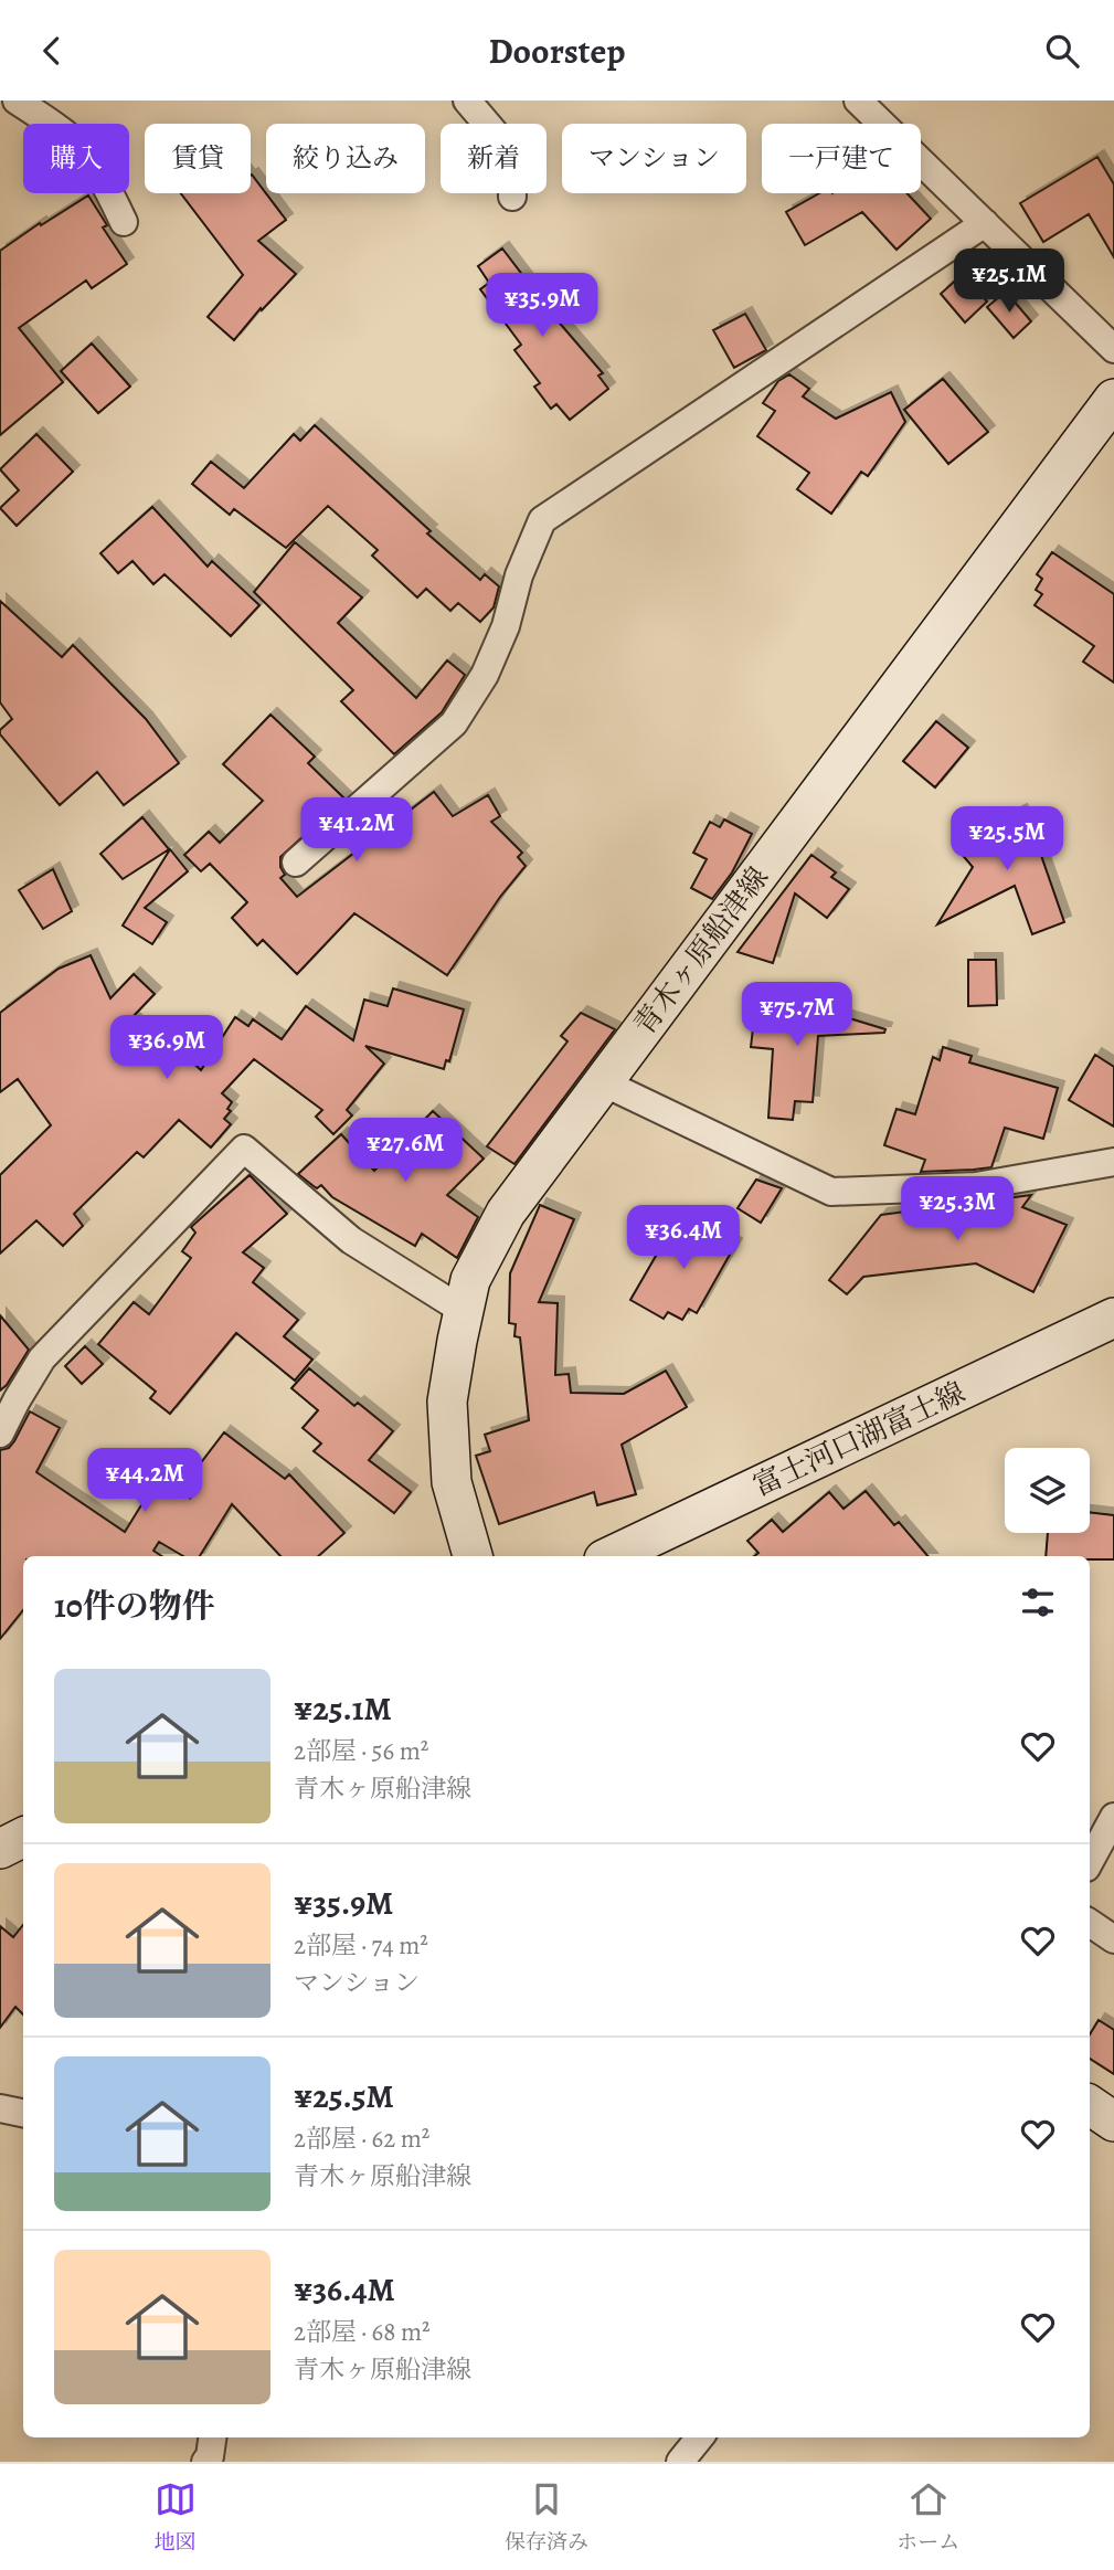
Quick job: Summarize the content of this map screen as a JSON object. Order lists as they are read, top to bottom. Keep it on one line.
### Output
{"streets":{"main road":["青木ヶ原船津線","富士河口湖富士線"]},"page":{"header":"Doorstep","chip":["購入","賃貸","絞り込み","新着","マンション","一戸建て"],"price":["¥25.1M","¥35.9M","¥41.2M","¥25.5M","¥75.7M","¥36.9M","¥27.6M","¥25.3M","¥36.4M","¥44.2M"],"heading":"10件の物件","list":[{"name":"¥25.1M","note":"2部屋 · 56 m² · 青木ヶ原船津線"},{"name":"¥35.9M","note":"2部屋 · 74 m² · マンション"},{"name":"¥25.5M","note":"2部屋 · 62 m² · 青木ヶ原船津線"},{"name":"¥36.4M","note":"2部屋 · 68 m² · 青木ヶ原船津線"}],"tabs":["地図","保存済み","ホーム"]}}
